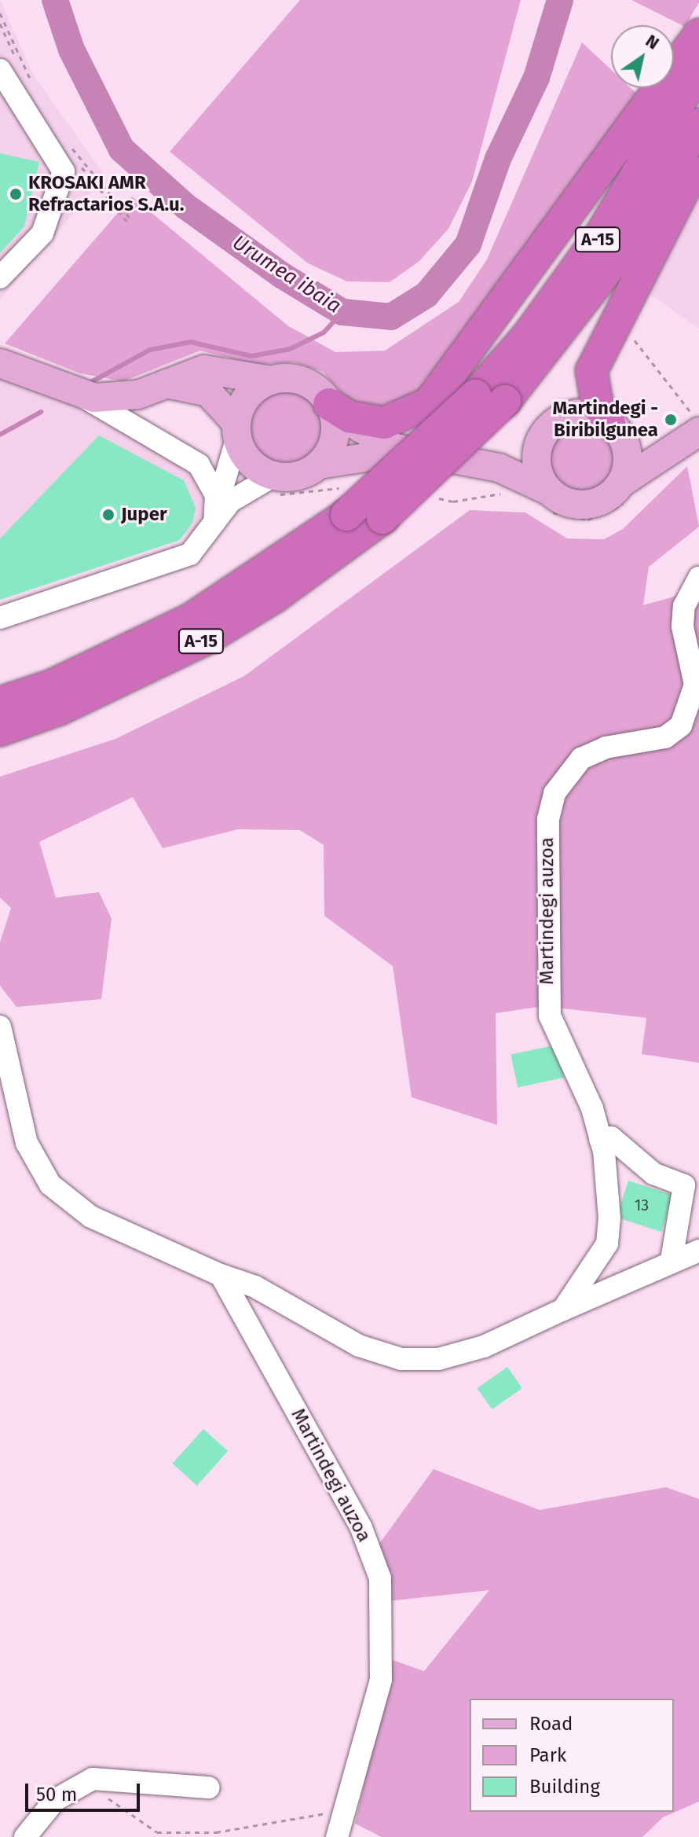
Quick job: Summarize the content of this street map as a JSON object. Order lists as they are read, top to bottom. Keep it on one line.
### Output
{"streets":{"highway":["A-15"],"street":["Martindegi auzoa"]},"water":["Urumea ibaia"],"places":["KROSAKI AMR Refractarios S.A.u.","Martindegi - Biribilgunea","Juper"],"house_numbers":["13"],"legend":["Road","Park","Building"],"scale_bar":"50 m","north":"top right"}
